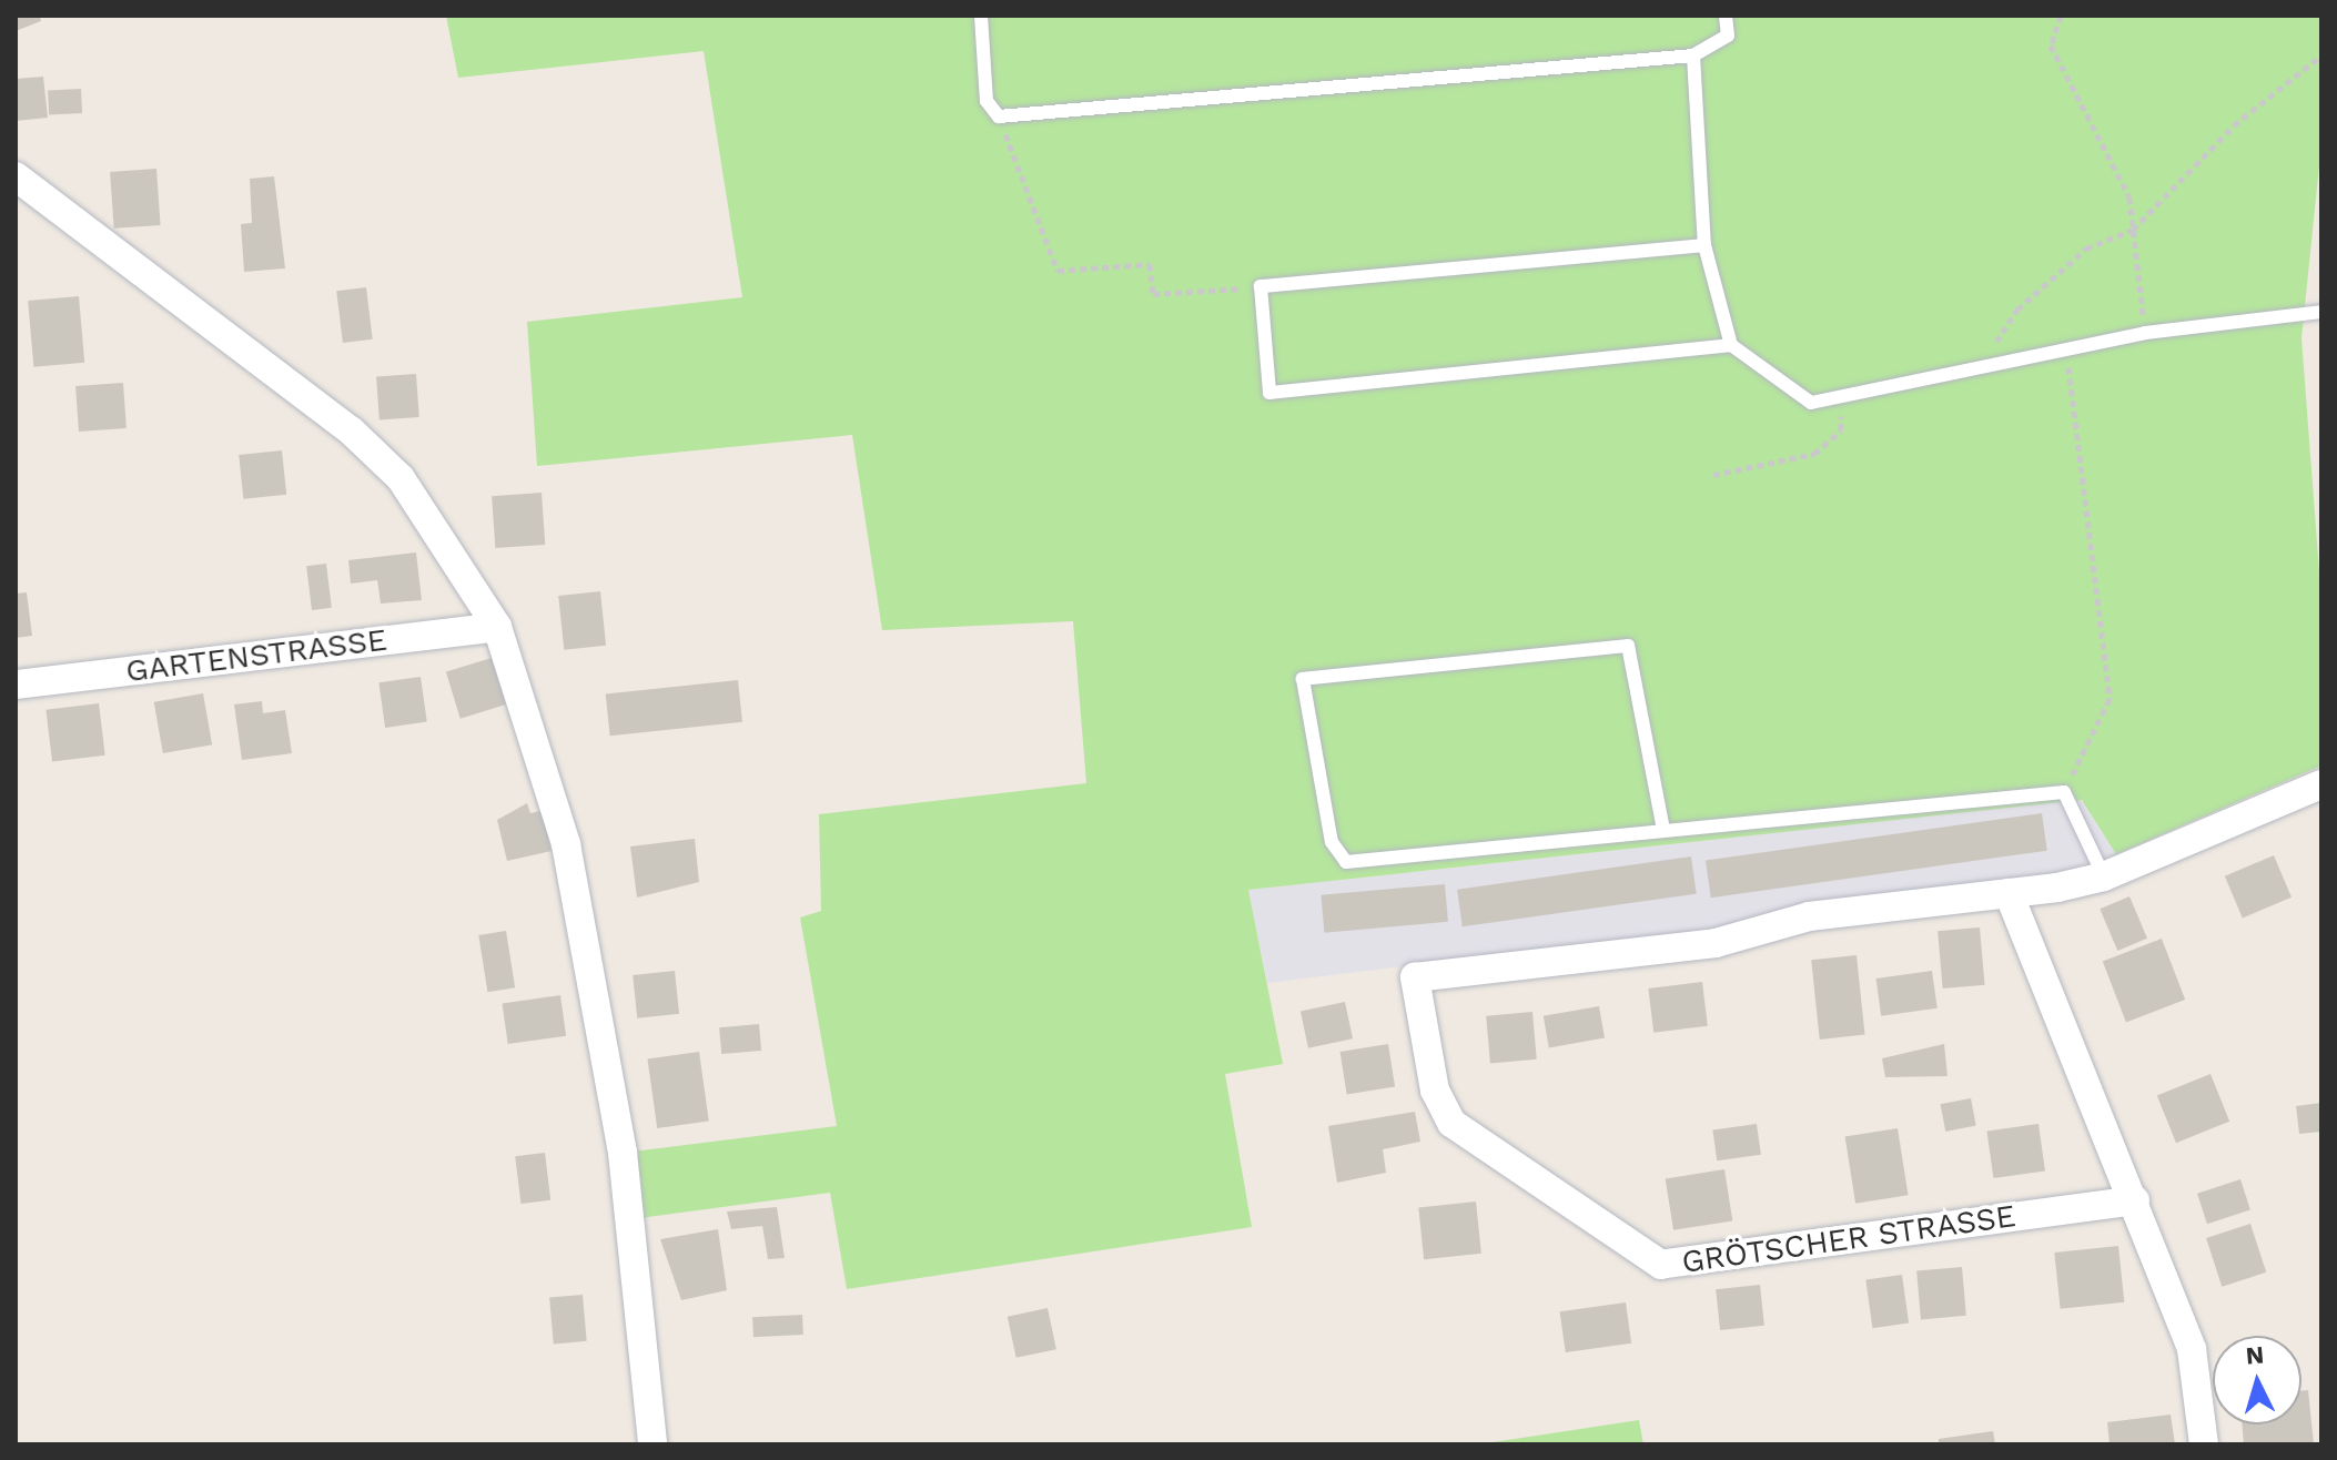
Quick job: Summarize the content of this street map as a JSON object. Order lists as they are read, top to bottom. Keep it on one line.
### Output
{"streets":{"street":["GARTENSTRASSE","GRÖTSCHER STRASSE"]},"north":"top"}
